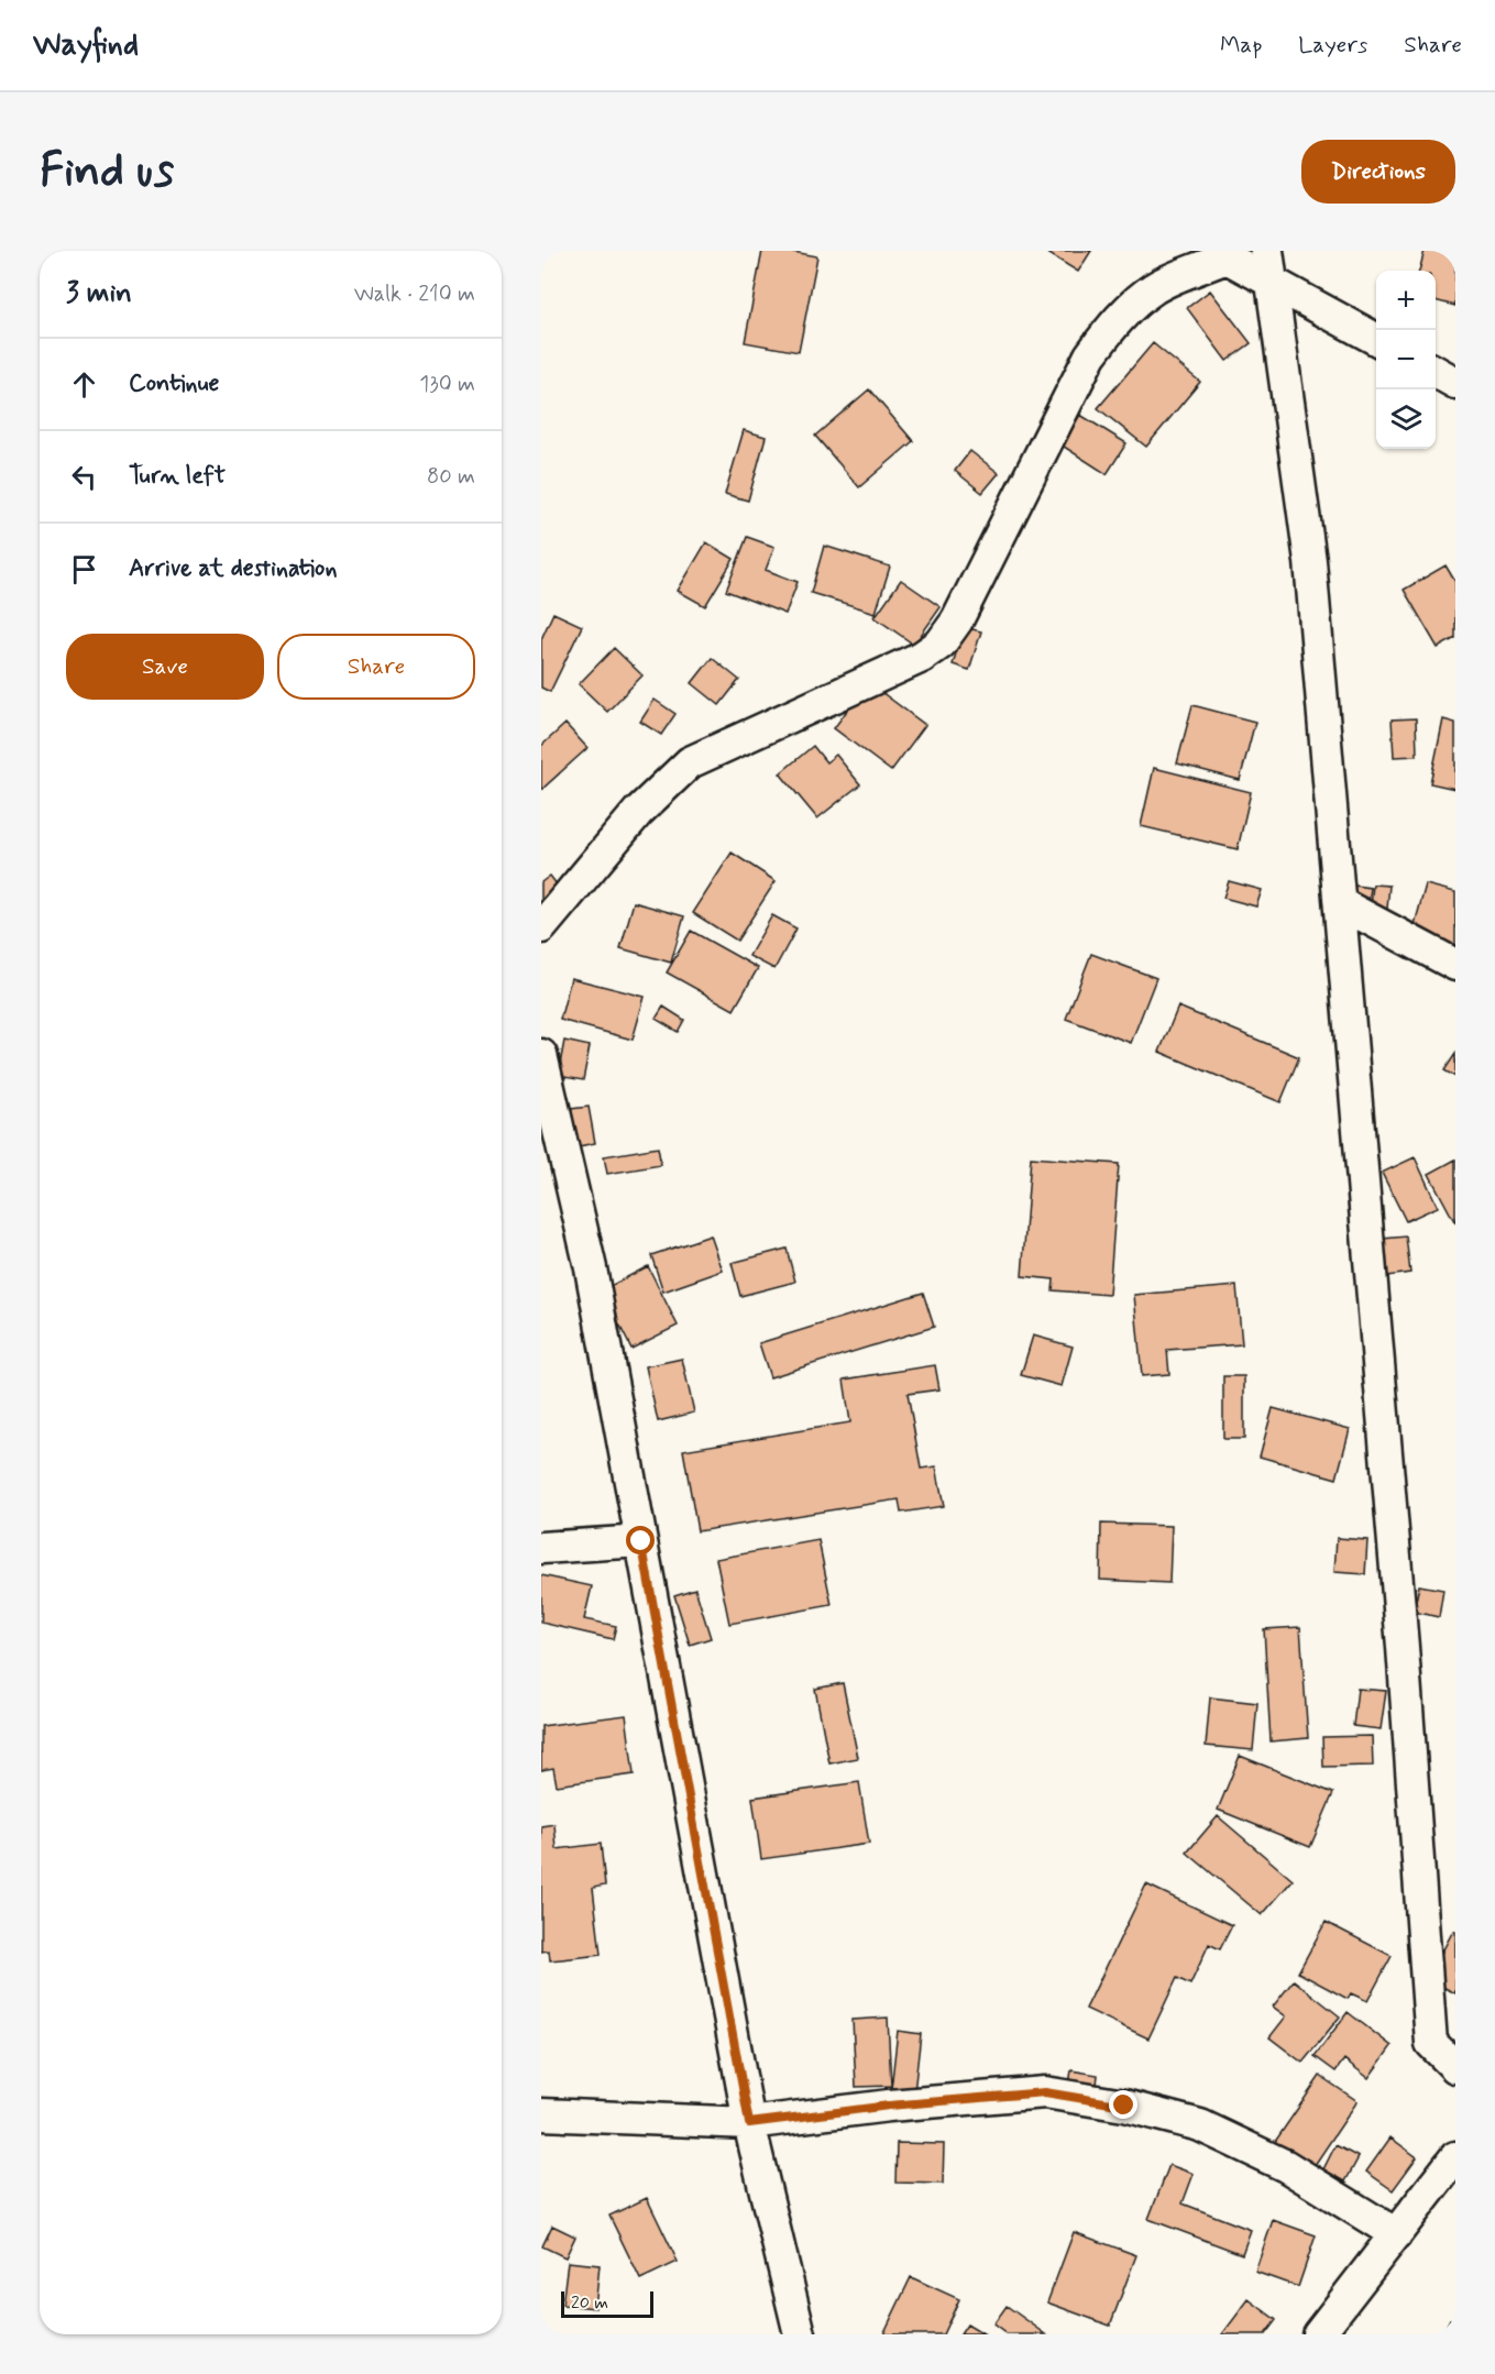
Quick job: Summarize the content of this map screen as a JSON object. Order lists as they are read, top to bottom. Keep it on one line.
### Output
{"scale_bar":"20 m","page":{"header":"Wayfind","nav":["Map","Layers","Share"],"buttons":["Directions",["Save","Share"]],"title":"Find us","heading":["3 min","Walk · 210 m"],"map_buttons":["+","−"],"list":[["Continue","130 m"],["Turn left","80 m"],"Arrive at destination"],"scale":"20 m"}}
